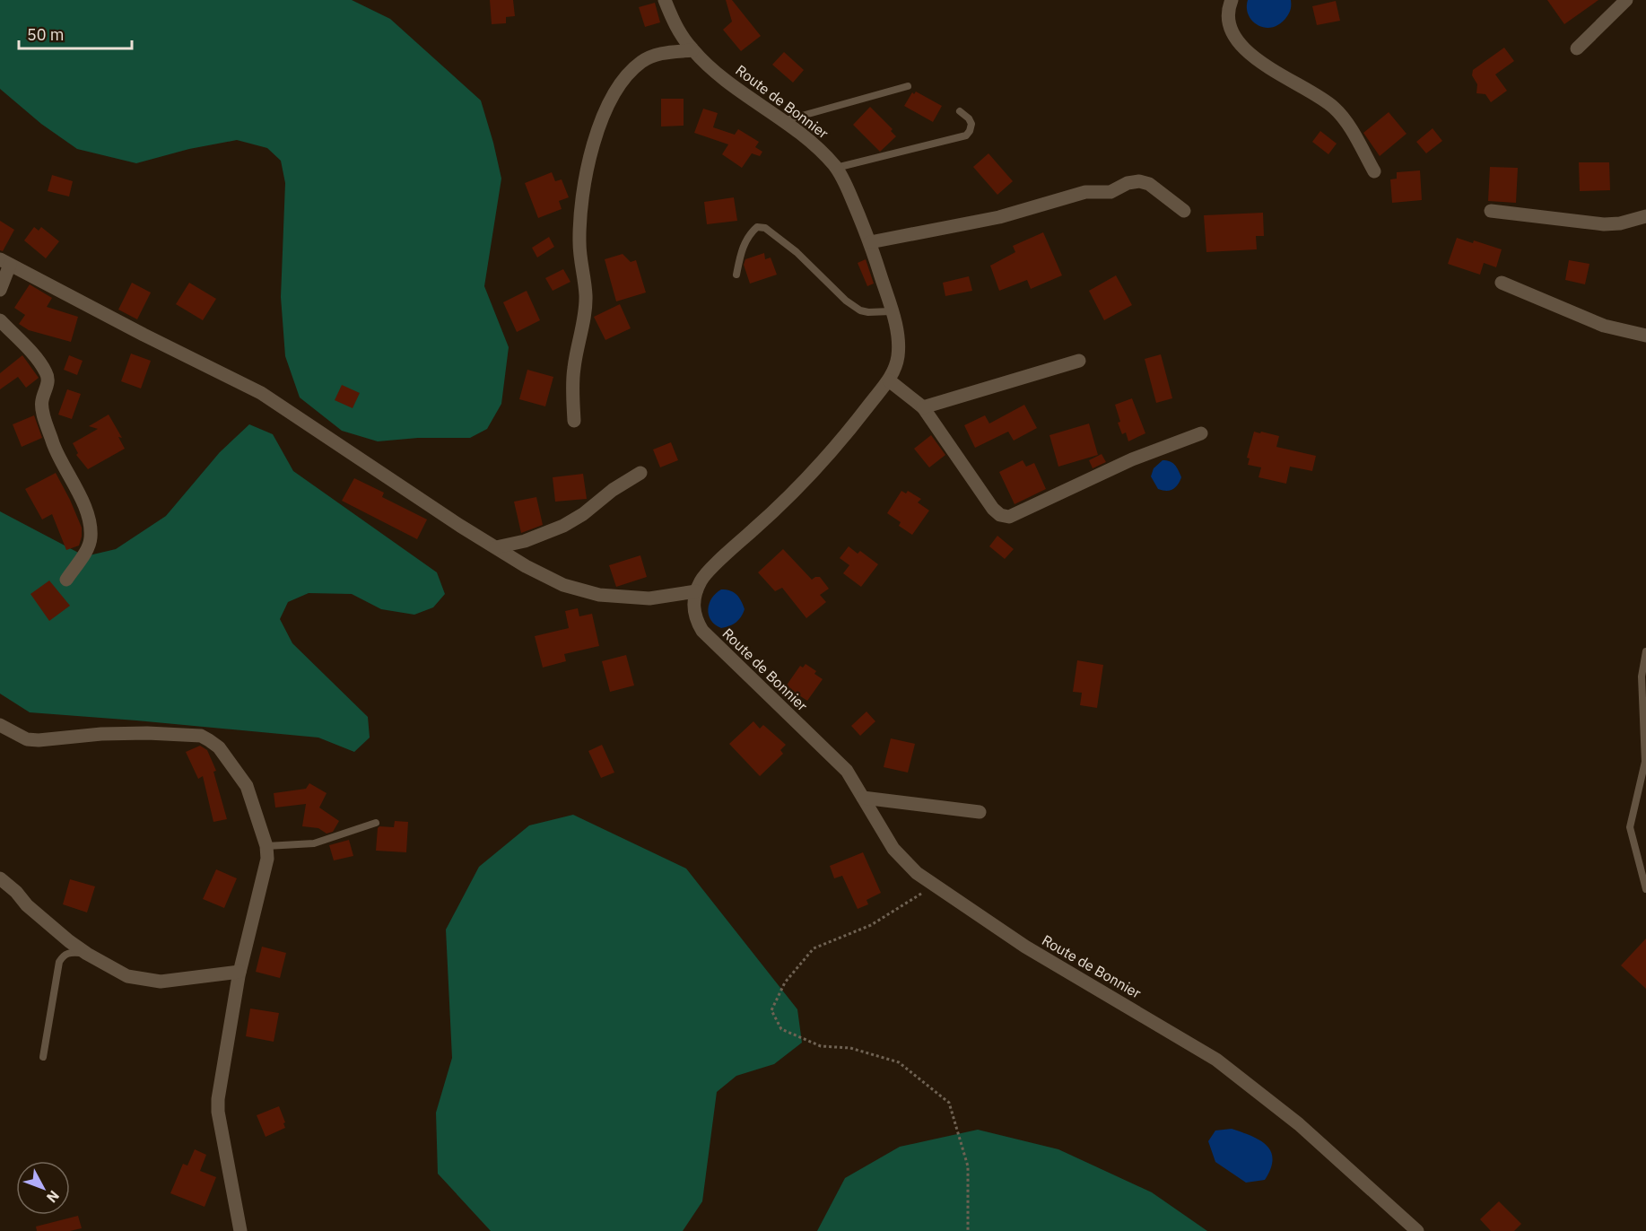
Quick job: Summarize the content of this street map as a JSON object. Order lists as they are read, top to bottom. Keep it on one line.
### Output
{"streets":{"street":["Route de Bonnier"]},"scale_bar":"50 m","north":"bottom right"}
